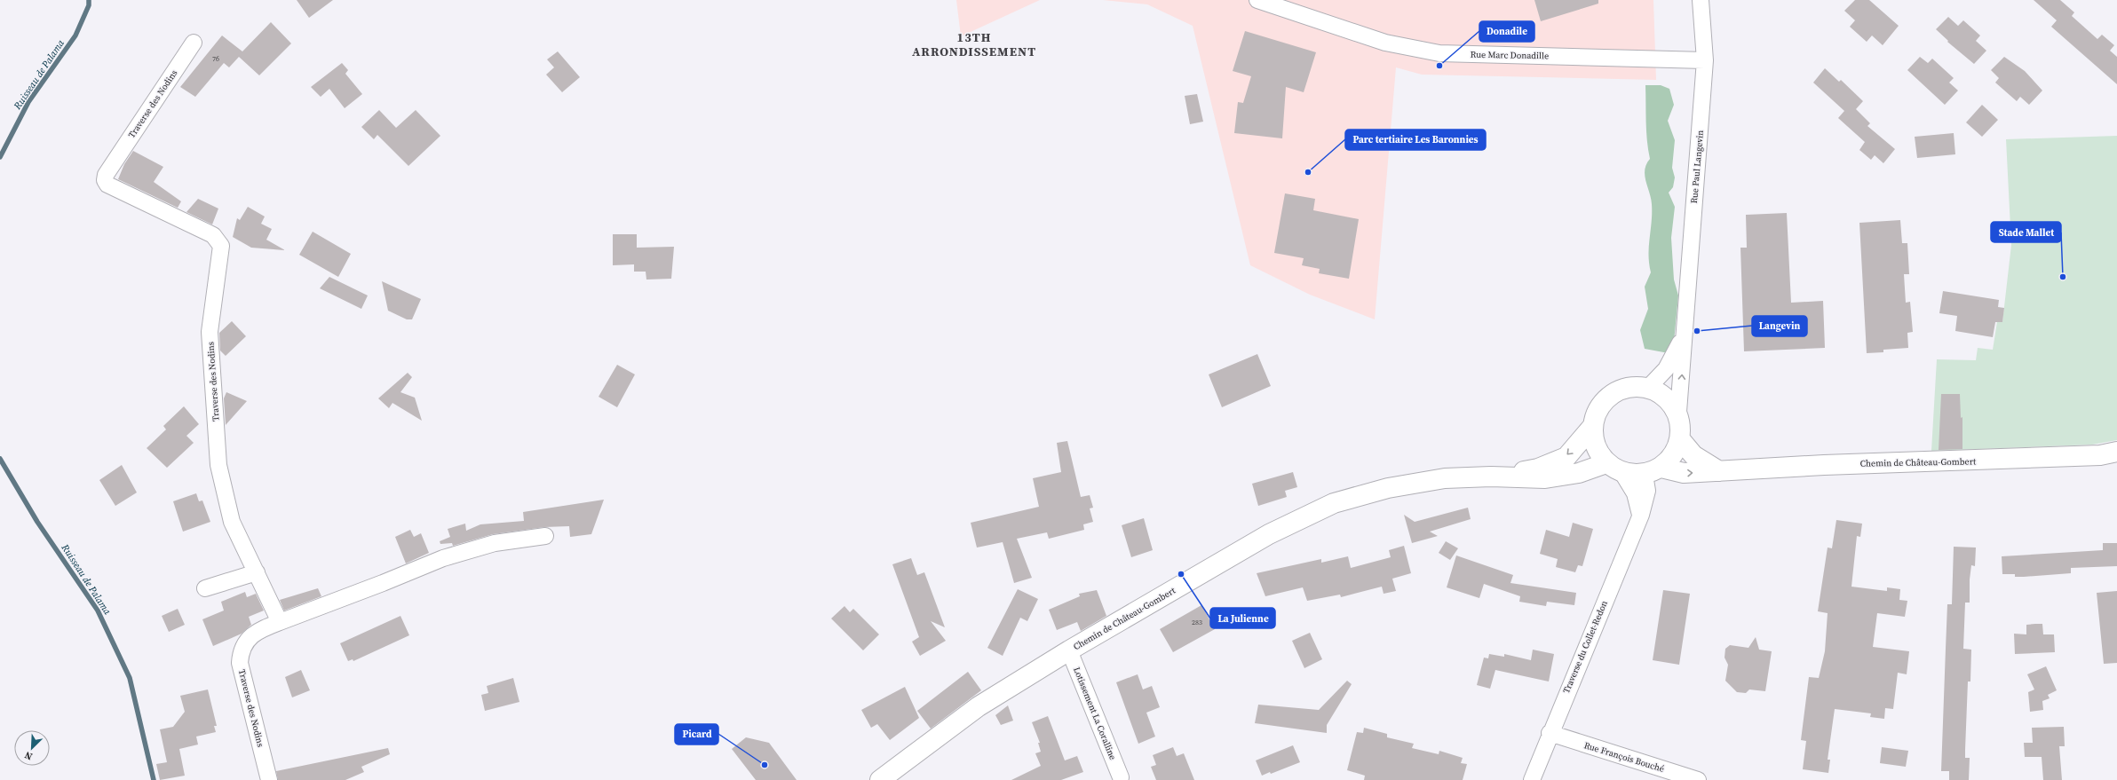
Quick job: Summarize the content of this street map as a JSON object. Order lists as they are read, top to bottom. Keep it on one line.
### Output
{"streets":{"street":["Rue Marc Donadille","Traverse des Nodins","Rue Paul Langevin","Chemin de Château-Gombert","Traverse du Collet-Redon","Lotissement La Coralline","Rue François Bouché"]},"crossings":[["Rue Marc Donadille","Rue Paul Langevin"],["Rue Paul Langevin","Chemin de Château-Gombert"],["Rue Paul Langevin","Traverse du Collet-Redon"],["Chemin de Château-Gombert","Traverse du Collet-Redon"],["Chemin de Château-Gombert","Lotissement La Coralline"],["Traverse du Collet-Redon","Rue François Bouché"]],"districts":["13TH ARRONDISSEMENT"],"water":["Ruisseau de Palama"],"places":["Donadile","Parc tertiaire Les Baronnies","Stade Mallet","Langevin","La Julienne","Picard"],"house_numbers":["76","283"],"north":"bottom left"}
